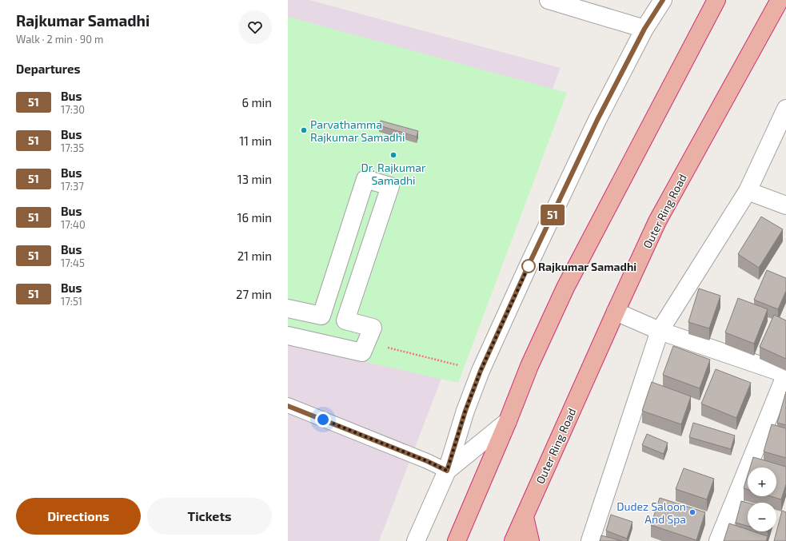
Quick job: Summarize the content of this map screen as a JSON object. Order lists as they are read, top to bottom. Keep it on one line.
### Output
{"streets":{"highway":["Outer Ring Road"]},"places":["Parvathamma Rajkumar Samadhi","Dr. Rajkumar Samadhi","Rajkumar Samadhi","Dudez Saloon And Spa"],"lines":["bus line 51"],"page":{"heading":[["Rajkumar Samadhi","Walk · 2 min · 90 m"],"Departures"],"on_map":"51","list":[{"mark":"51","name":"Bus","note":"17:30","value":"6 min"},{"mark":"51","name":"Bus","note":"17:35","value":"11 min"},{"mark":"51","name":"Bus","note":"17:37","value":"13 min"},{"mark":"51","name":"Bus","note":"17:40","value":"16 min"},{"mark":"51","name":"Bus","note":"17:45","value":"21 min"},{"mark":"51","name":"Bus","note":"17:51","value":"27 min"}],"map_buttons":["+","−"],"buttons":["Directions","Tickets"]}}
